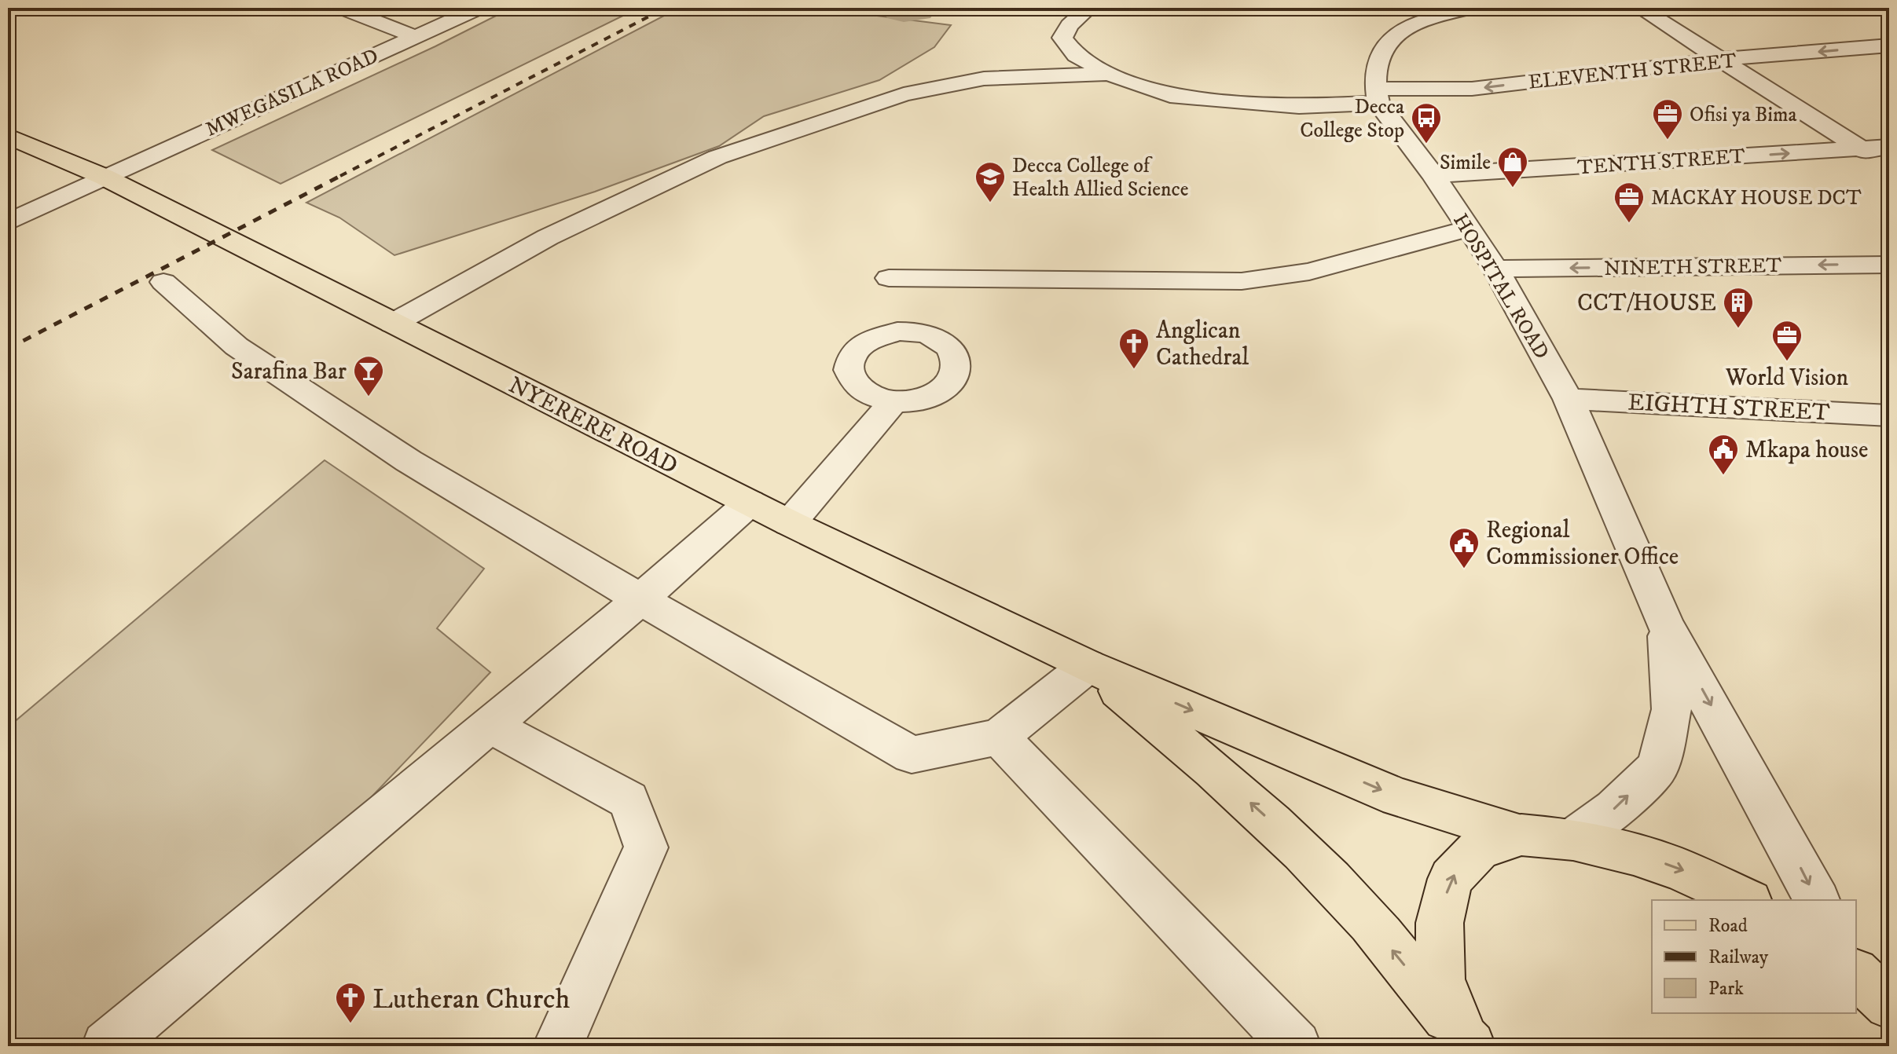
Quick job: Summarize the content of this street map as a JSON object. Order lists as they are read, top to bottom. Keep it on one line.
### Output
{"streets":{"main road":["NYERERE ROAD"],"street":["ELEVENTH STREET","MWEGASILA ROAD","TENTH STREET","NINETH STREET","HOSPITAL ROAD","EIGHTH STREET"]},"crossings":[["ELEVENTH STREET","HOSPITAL ROAD"],["MWEGASILA ROAD","NYERERE ROAD"],["TENTH STREET","HOSPITAL ROAD"],["NINETH STREET","HOSPITAL ROAD"],["HOSPITAL ROAD","EIGHTH STREET"]],"one_way":["ELEVENTH STREET","TENTH STREET","NINETH STREET"],"places":{"office":["Ofisi ya Bima","MACKAY HOUSE DCT","World Vision"],"bus stop":["Decca College Stop"],"shop":["Simile"],"school or university":["Decca College of Health Allied Science"],"building":["CCT/HOUSE"],"church":["Anglican Cathedral","Lutheran Church"],"bar":["Sarafina Bar"],"public building":["Mkapa house","Regional Commissioner Office"]},"legend":["Road","Railway","Park"]}
